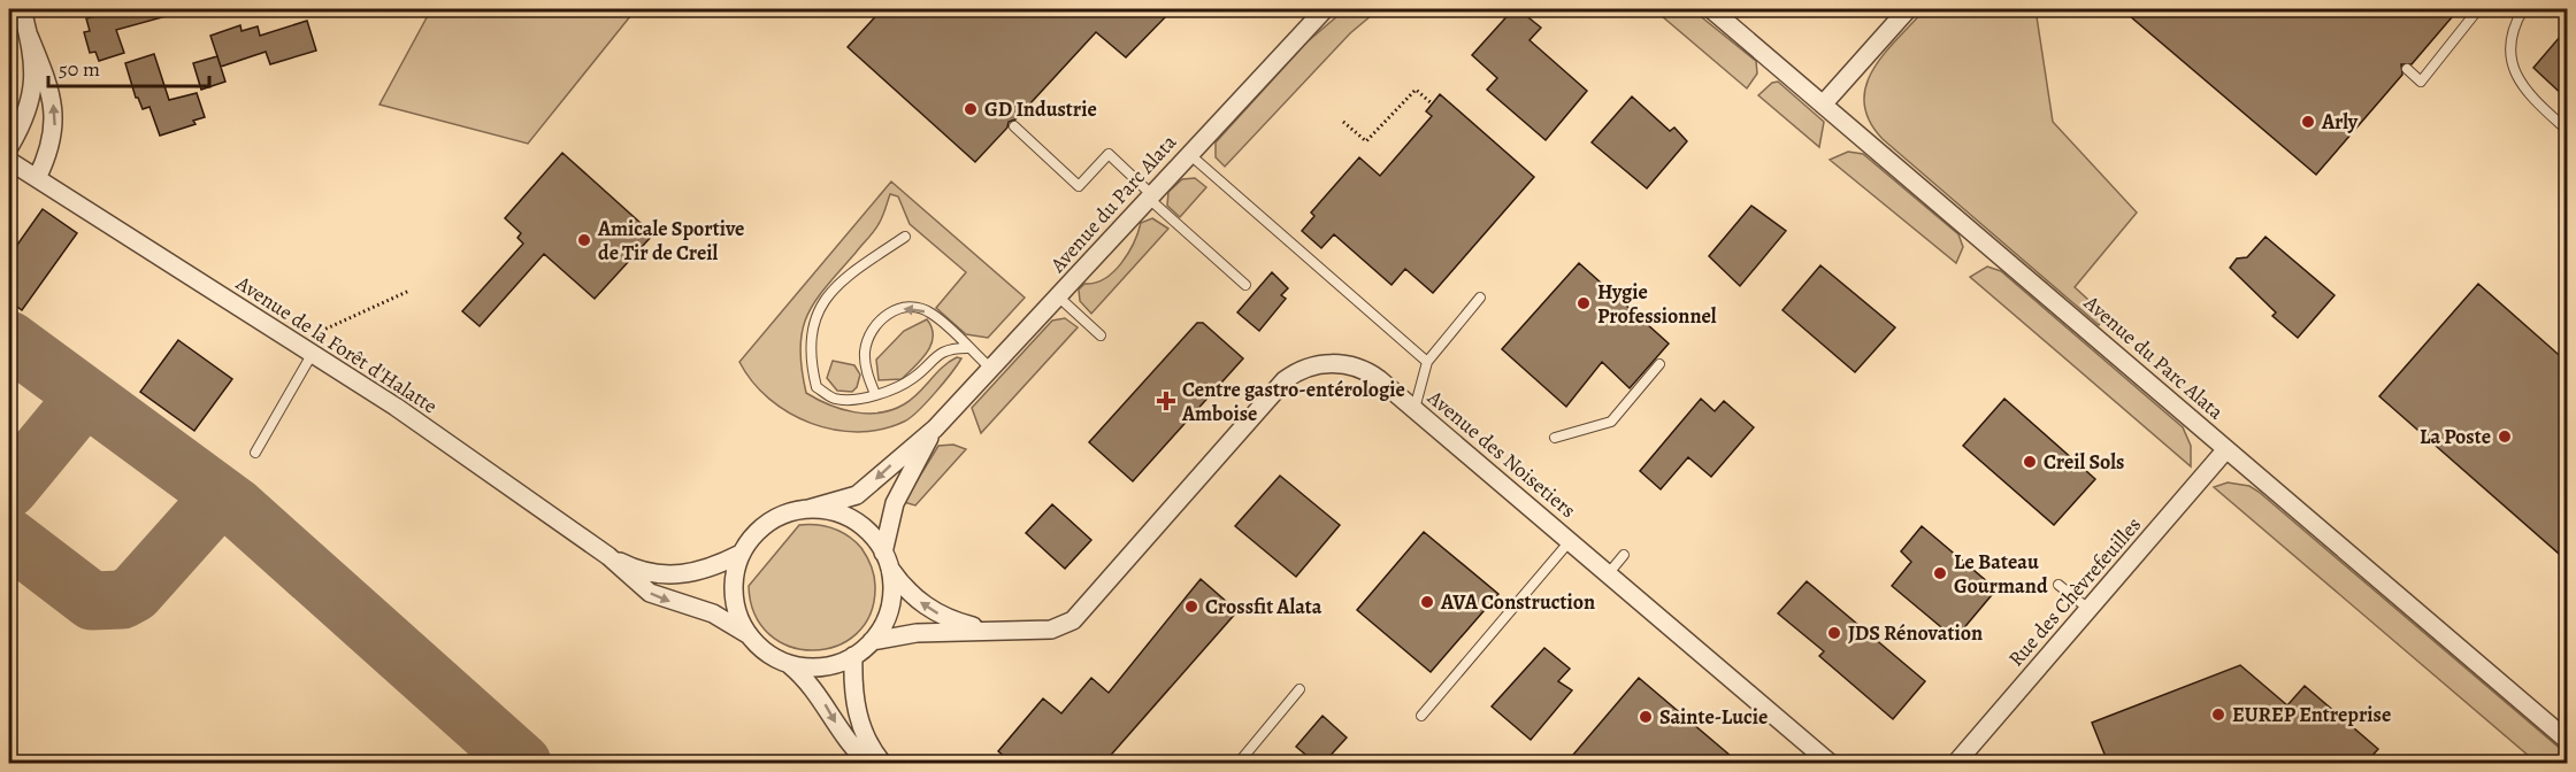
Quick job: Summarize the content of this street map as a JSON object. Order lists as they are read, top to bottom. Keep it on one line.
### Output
{"streets":{"street":["Avenue du Parc Alata","Avenue de la Forêt d'Halatte","Avenue des Noisetiers","Rue des Chèvrefeuilles"]},"crossings":[["Avenue du Parc Alata","Avenue de la Forêt d'Halatte"],["Avenue du Parc Alata","Avenue des Noisetiers"],["Avenue du Parc Alata","Rue des Chèvrefeuilles"],["Avenue de la Forêt d'Halatte","Avenue des Noisetiers"]],"places":{"other":["GD Industrie","Arly","Amicale Sportive de Tir de Creil","Hygie Professionnel","La Poste","Creil Sols","Le Bateau Gourmand","AVA Construction","Crossfit Alata","JDS Rénovation","EUREP Entreprise","Sainte-Lucie"],"health":["Centre gastro-entérologie Amboise"]},"scale_bar":"50 m"}
